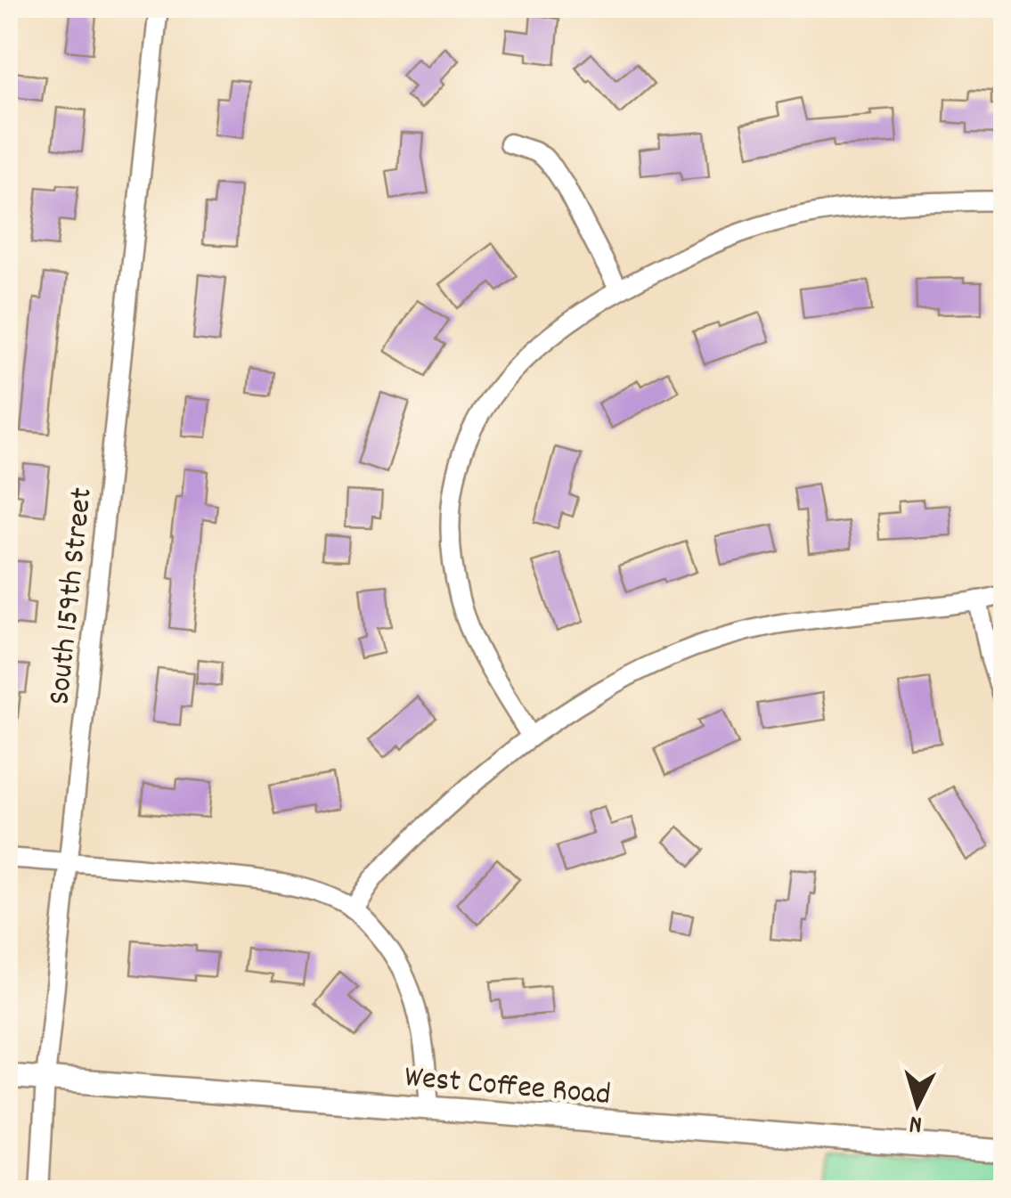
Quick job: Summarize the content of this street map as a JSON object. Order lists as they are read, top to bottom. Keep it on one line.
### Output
{"streets":{"street":["South 159th Street","West Coffee Road"]},"crossings":[["South 159th Street","West Coffee Road"]],"north":"bottom"}
